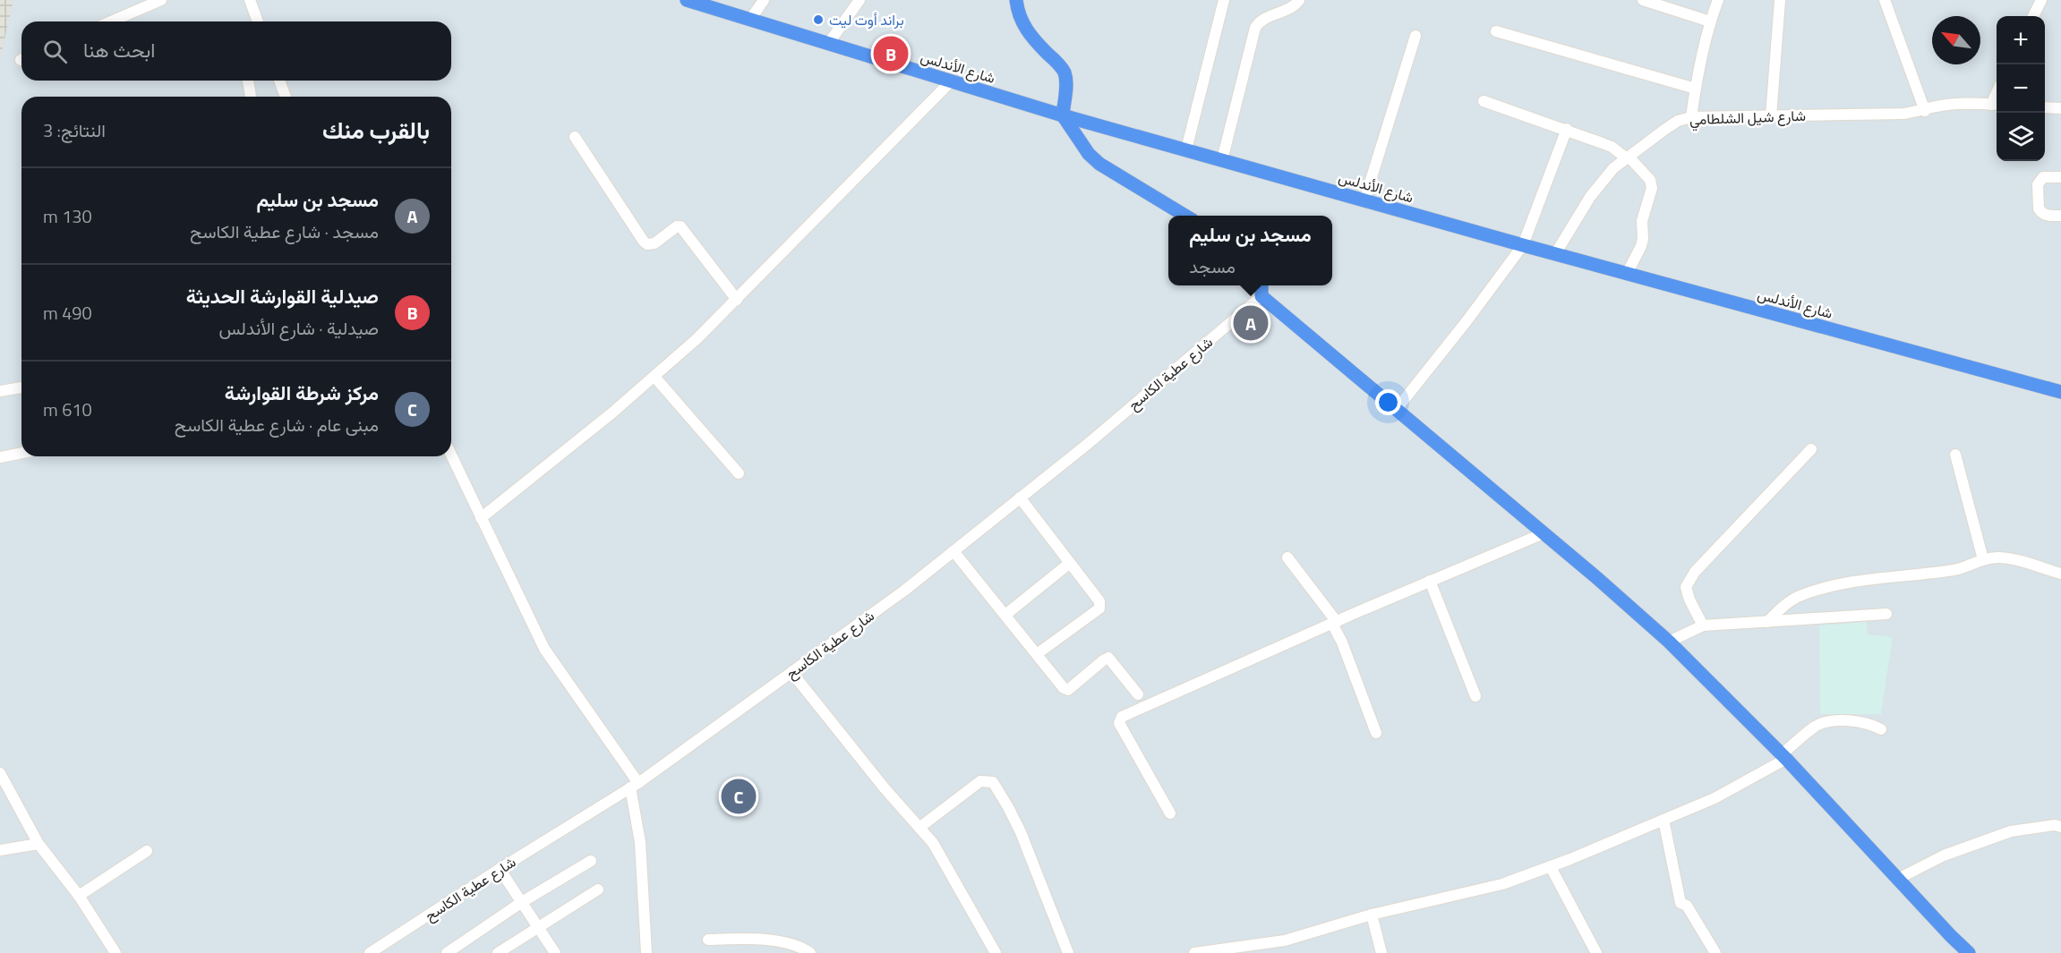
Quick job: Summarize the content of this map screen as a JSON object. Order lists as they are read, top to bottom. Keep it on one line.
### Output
{"streets":{"main road":["شارع الأندلس"],"street":["شارع شيل الشلطامي","شارع عطية الكاسح"]},"crossings":[["شارع الأندلس","شارع شيل الشلطامي"]],"places":["براند أوت ليت"],"north":"top left","page":{"map_buttons":["+","−"],"search":"ابحث هنا","pins":["B","A","C"],"heading":["بالقرب منك","النتائج: 3"],"list":[{"mark":"A","name":"مسجد بن سليم","note":"مسجد · شارع عطية الكاسح","value":"130 m"},{"mark":"B","name":"صيدلية القوارشة الحديثة","note":"صيدلية · شارع الأندلس","value":"490 m"},{"mark":"C","name":"مركز شرطة القوارشة","note":"مبنى عام · شارع عطية الكاسح","value":"610 m"}],"popup":["مسجد بن سليم","مسجد"]}}
